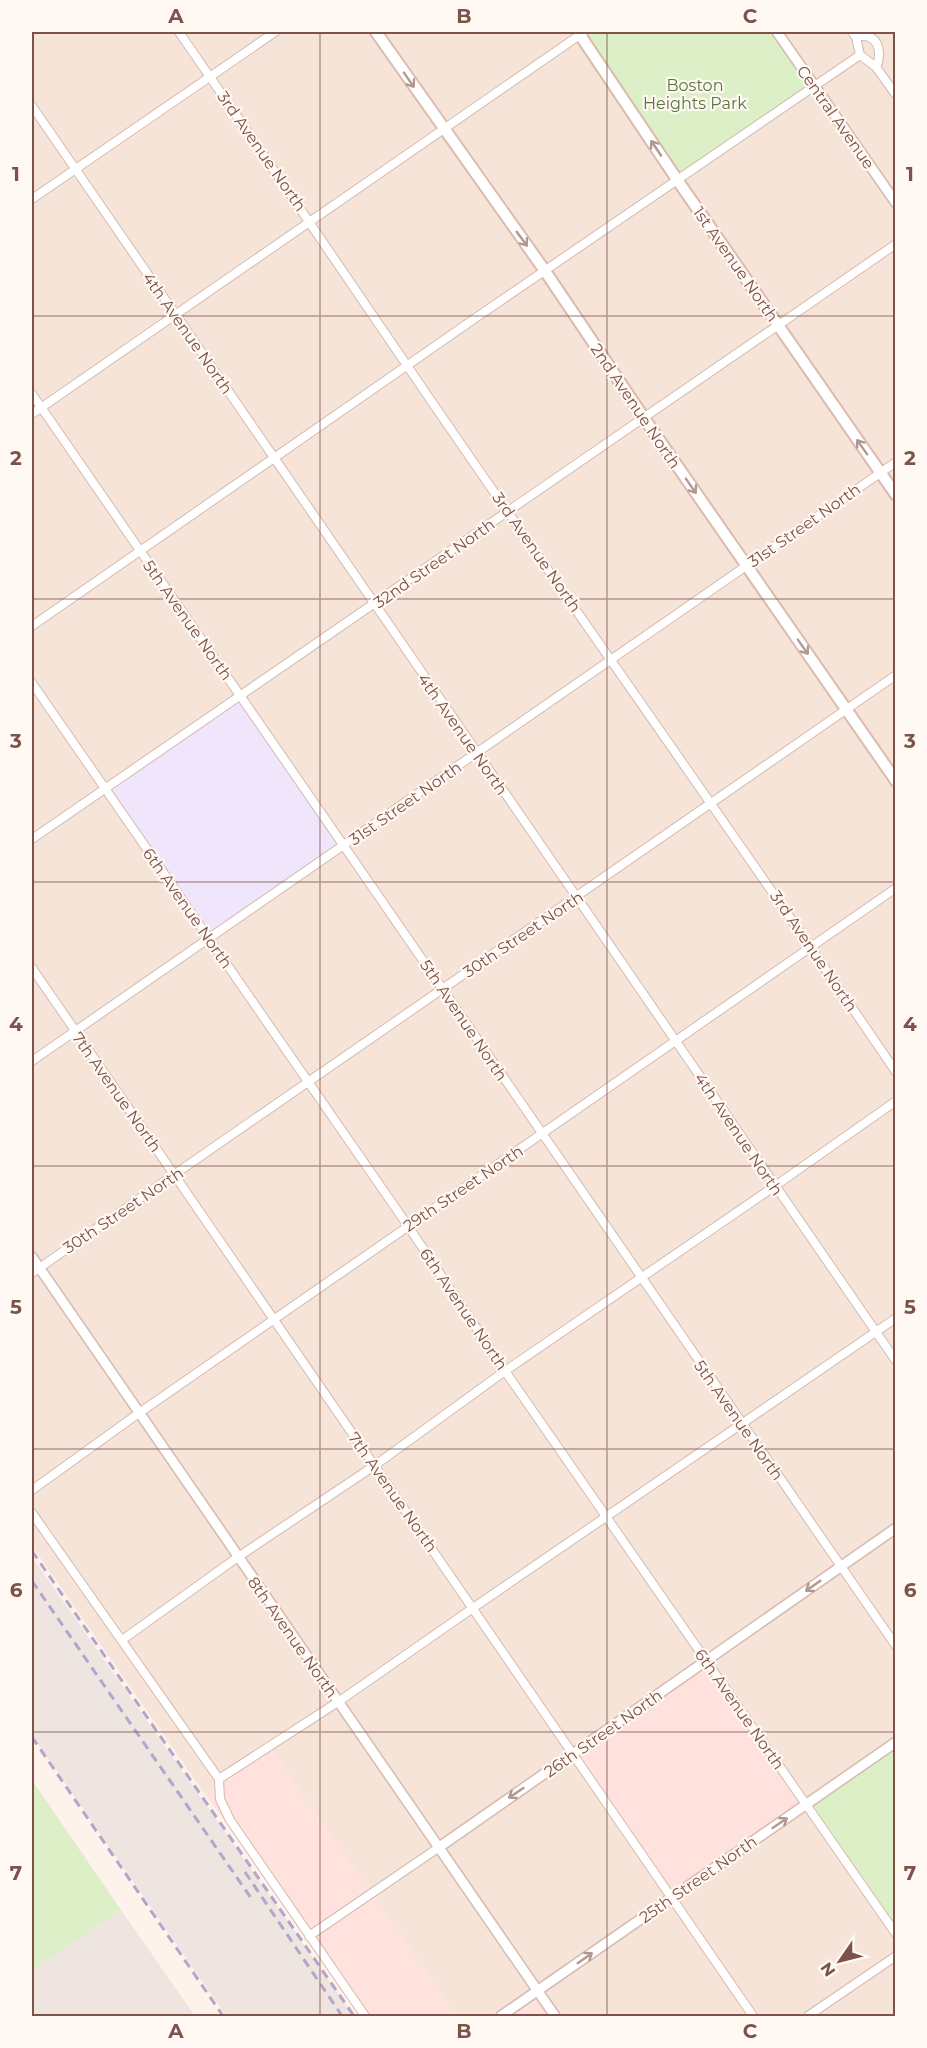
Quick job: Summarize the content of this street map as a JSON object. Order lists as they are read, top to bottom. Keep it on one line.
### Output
{"streets":{"main road":["1st Avenue North","2nd Avenue North"],"street":["Central Avenue","3rd Avenue North","4th Avenue North","31st Street North","32nd Street North","5th Avenue North","6th Avenue North","30th Street North","7th Avenue North","29th Street North","8th Avenue North","26th Street North","25th Street North"]},"crossings":[["3rd Avenue North","31st Street North"],["3rd Avenue North","32nd Street North"],["3rd Avenue North","30th Street North"],["3rd Avenue North","29th Street North"],["1st Avenue North","31st Street North"],["1st Avenue North","32nd Street North"],["4th Avenue North","31st Street North"],["4th Avenue North","32nd Street North"],["4th Avenue North","30th Street North"],["4th Avenue North","29th Street North"],["2nd Avenue North","31st Street North"],["2nd Avenue North","32nd Street North"],["2nd Avenue North","30th Street North"],["31st Street North","5th Avenue North"],["31st Street North","6th Avenue North"],["31st Street North","7th Avenue North"],["32nd Street North","5th Avenue North"],["32nd Street North","6th Avenue North"],["5th Avenue North","30th Street North"],["5th Avenue North","29th Street North"],["5th Avenue North","26th Street North"],["6th Avenue North","30th Street North"],["6th Avenue North","29th Street North"],["6th Avenue North","26th Street North"],["6th Avenue North","25th Street North"],["30th Street North","7th Avenue North"],["30th Street North","8th Avenue North"],["7th Avenue North","29th Street North"],["7th Avenue North","26th Street North"],["7th Avenue North","25th Street North"],["29th Street North","8th Avenue North"],["8th Avenue North","26th Street North"],["8th Avenue North","25th Street North"]],"one_way":["1st Avenue North","2nd Avenue North","26th Street North","25th Street North"],"parks":["Boston Heights Park"],"north":"bottom left","grid":{"columns":["A","B","C"],"rows":["1","2","3","4","5","6","7"]}}
